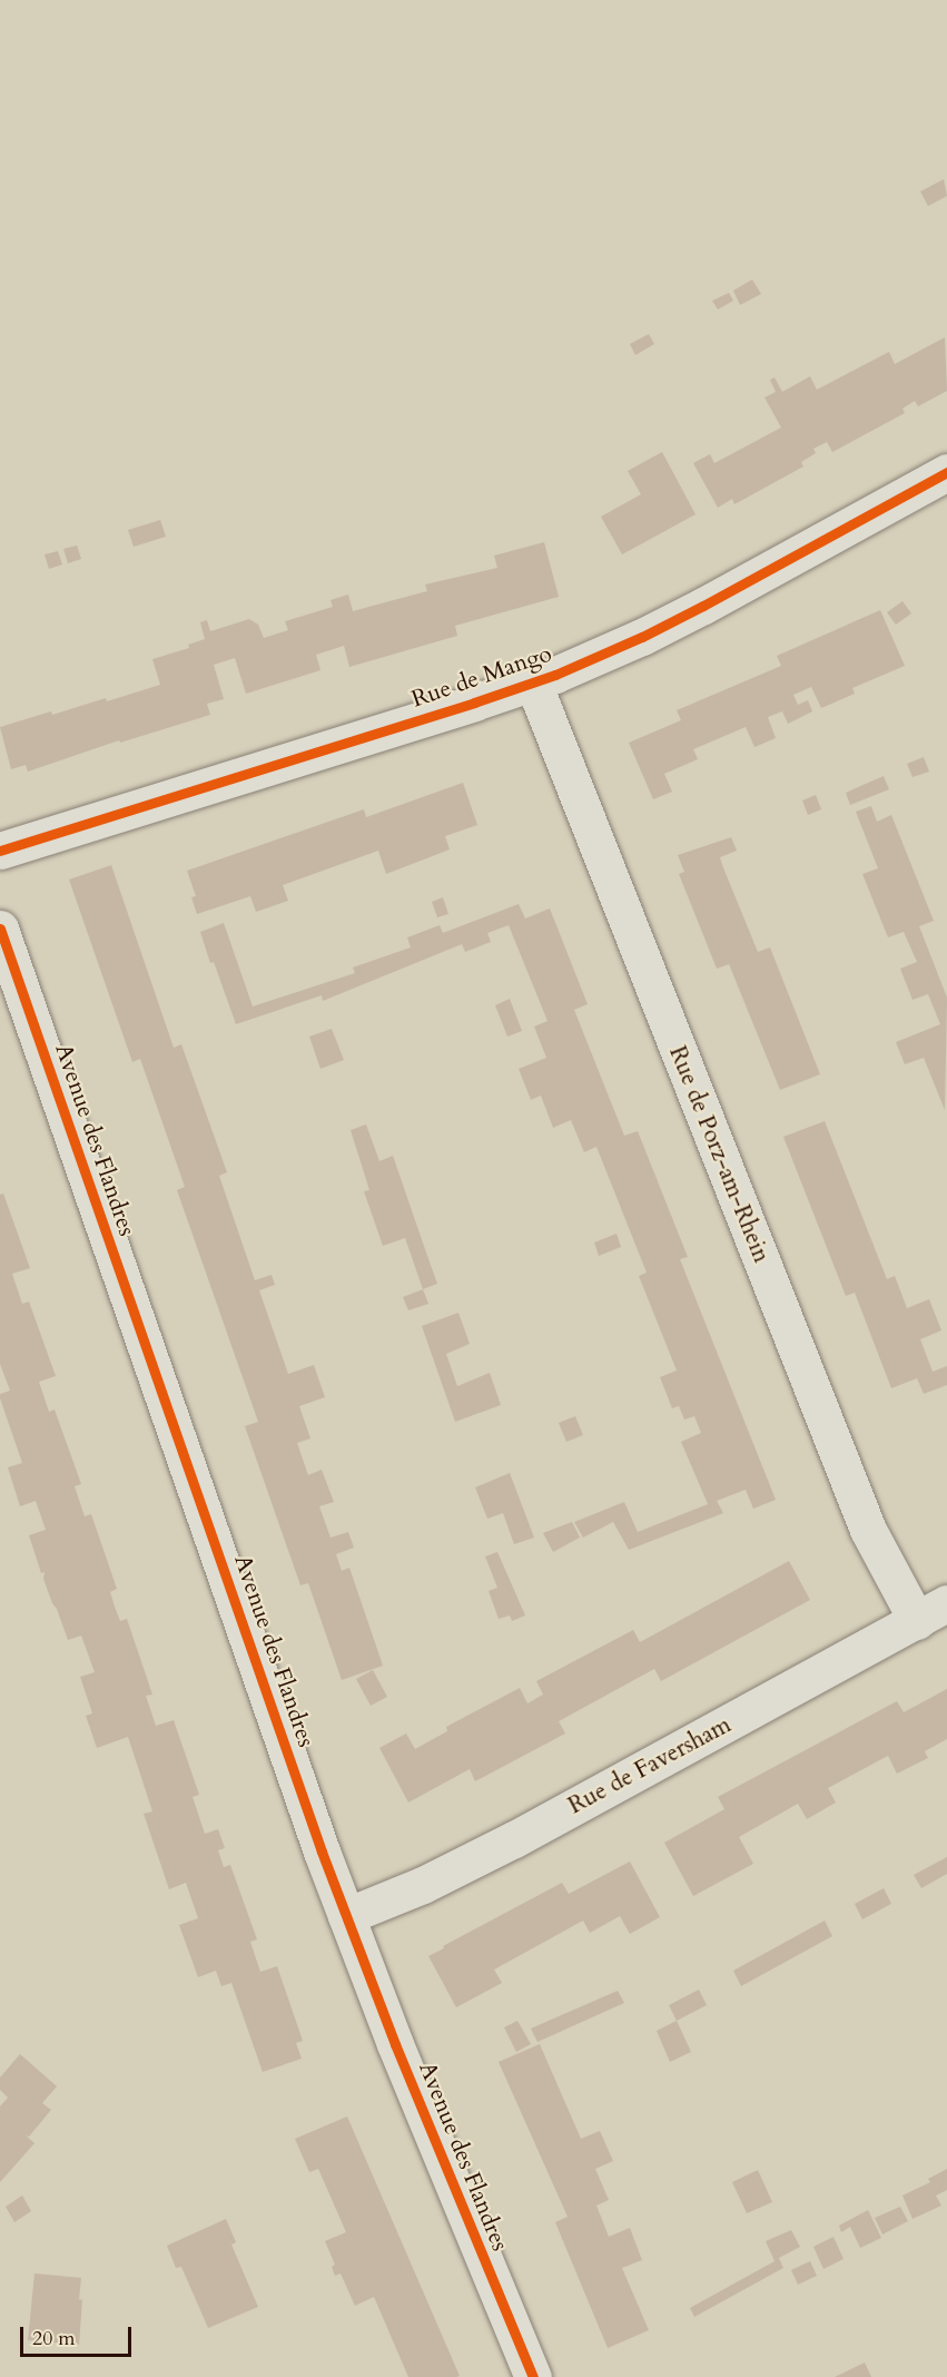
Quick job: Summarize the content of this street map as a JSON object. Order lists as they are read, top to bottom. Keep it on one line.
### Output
{"streets":{"street":["Rue de Mango","Avenue des Flandres","Rue de Porz-am-Rhein","Rue de Faversham"]},"crossings":[["Rue de Mango","Rue de Porz-am-Rhein"],["Avenue des Flandres","Rue de Faversham"],["Rue de Porz-am-Rhein","Rue de Faversham"]],"scale_bar":"20 m"}
